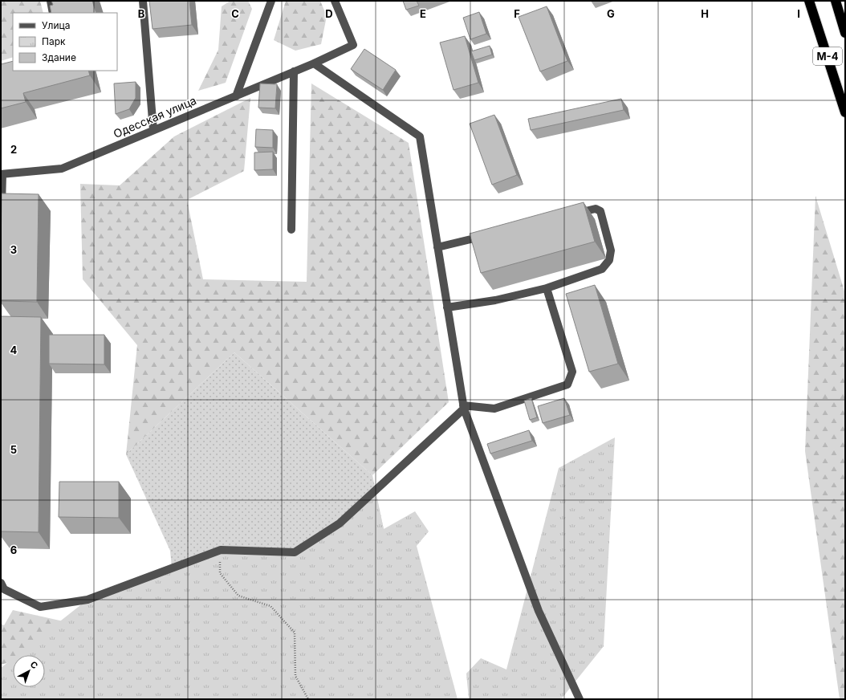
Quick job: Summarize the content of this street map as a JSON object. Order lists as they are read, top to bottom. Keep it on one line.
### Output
{"streets":{"highway":["М-4"],"street":["Одесская улица"]},"legend":["Улица","Парк","Здание"],"north":"top right","grid":{"columns":["B","C","D","E","F","G","H","I"],"rows":["2","3","4","5","6"]}}
